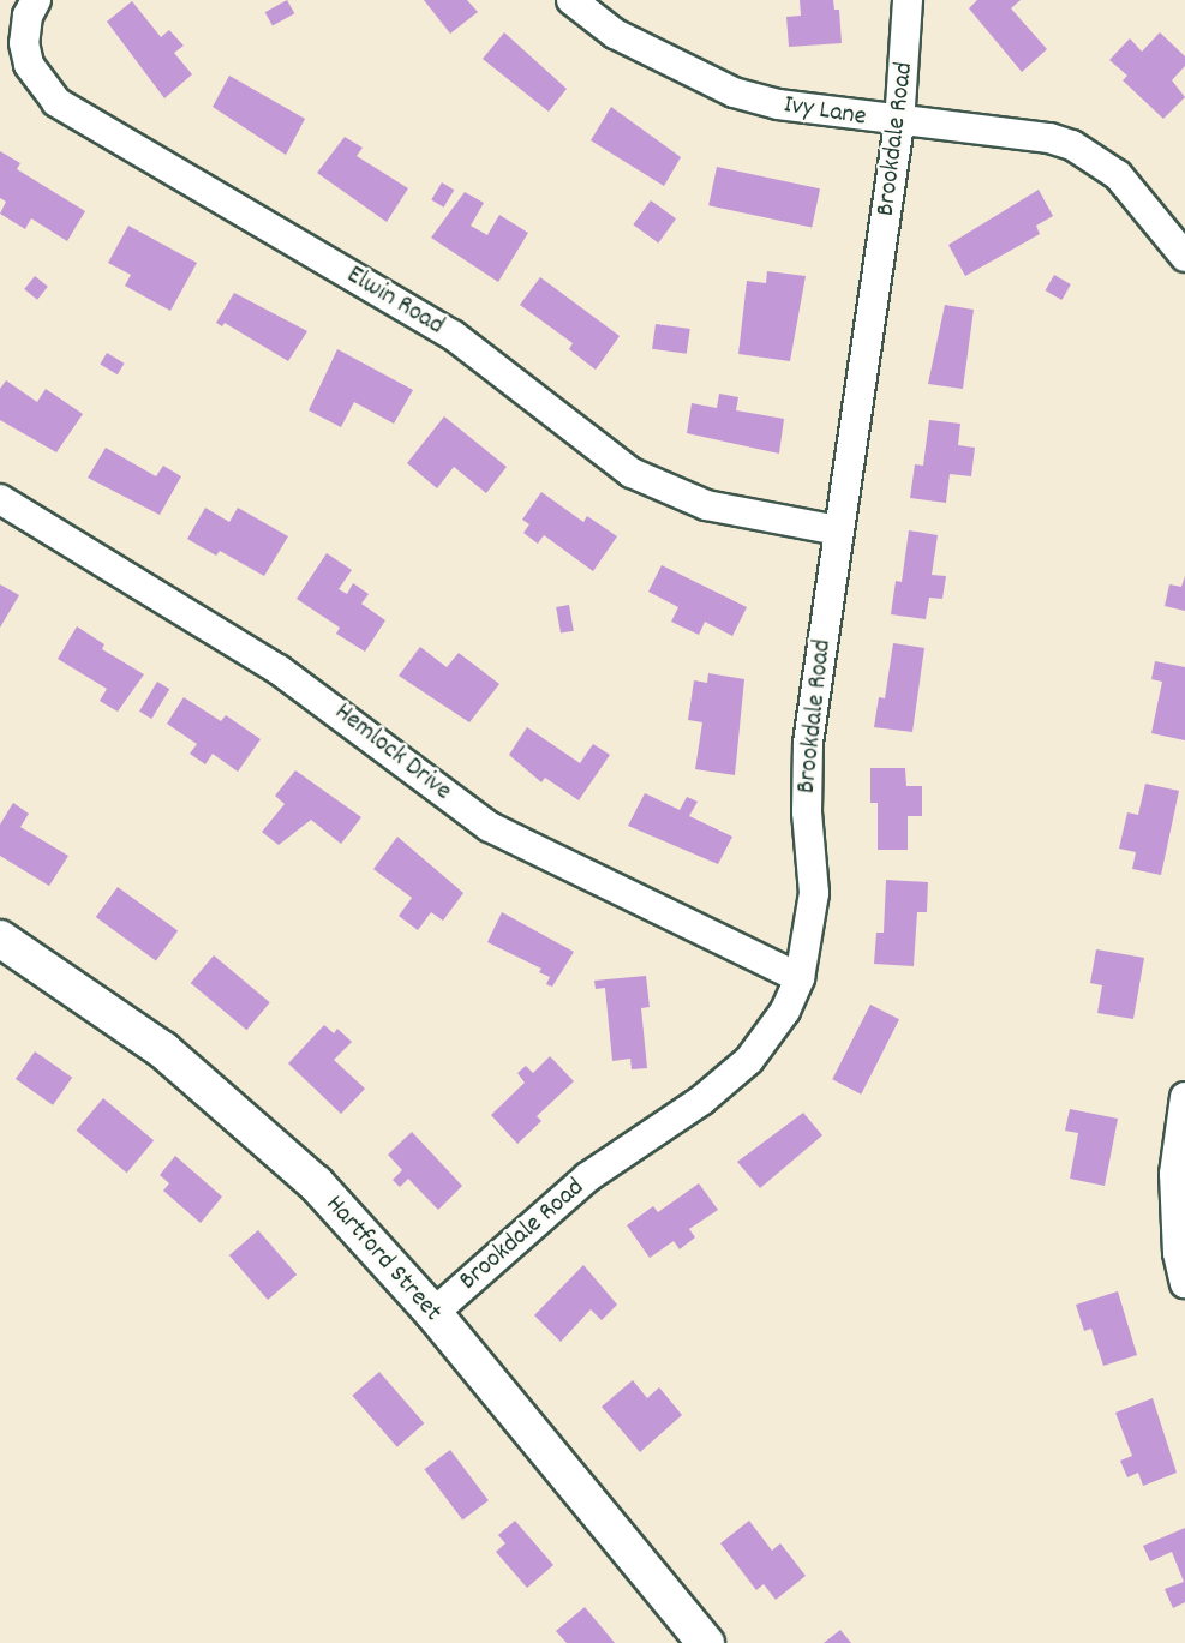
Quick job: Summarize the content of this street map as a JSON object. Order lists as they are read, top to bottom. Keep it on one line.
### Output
{"streets":{"street":["Ivy Lane","Brookdale Road","Elwin Road","Hemlock Drive","Hartford Street"]},"crossings":[["Ivy Lane","Brookdale Road"],["Brookdale Road","Elwin Road"],["Brookdale Road","Hemlock Drive"],["Brookdale Road","Hartford Street"]]}
